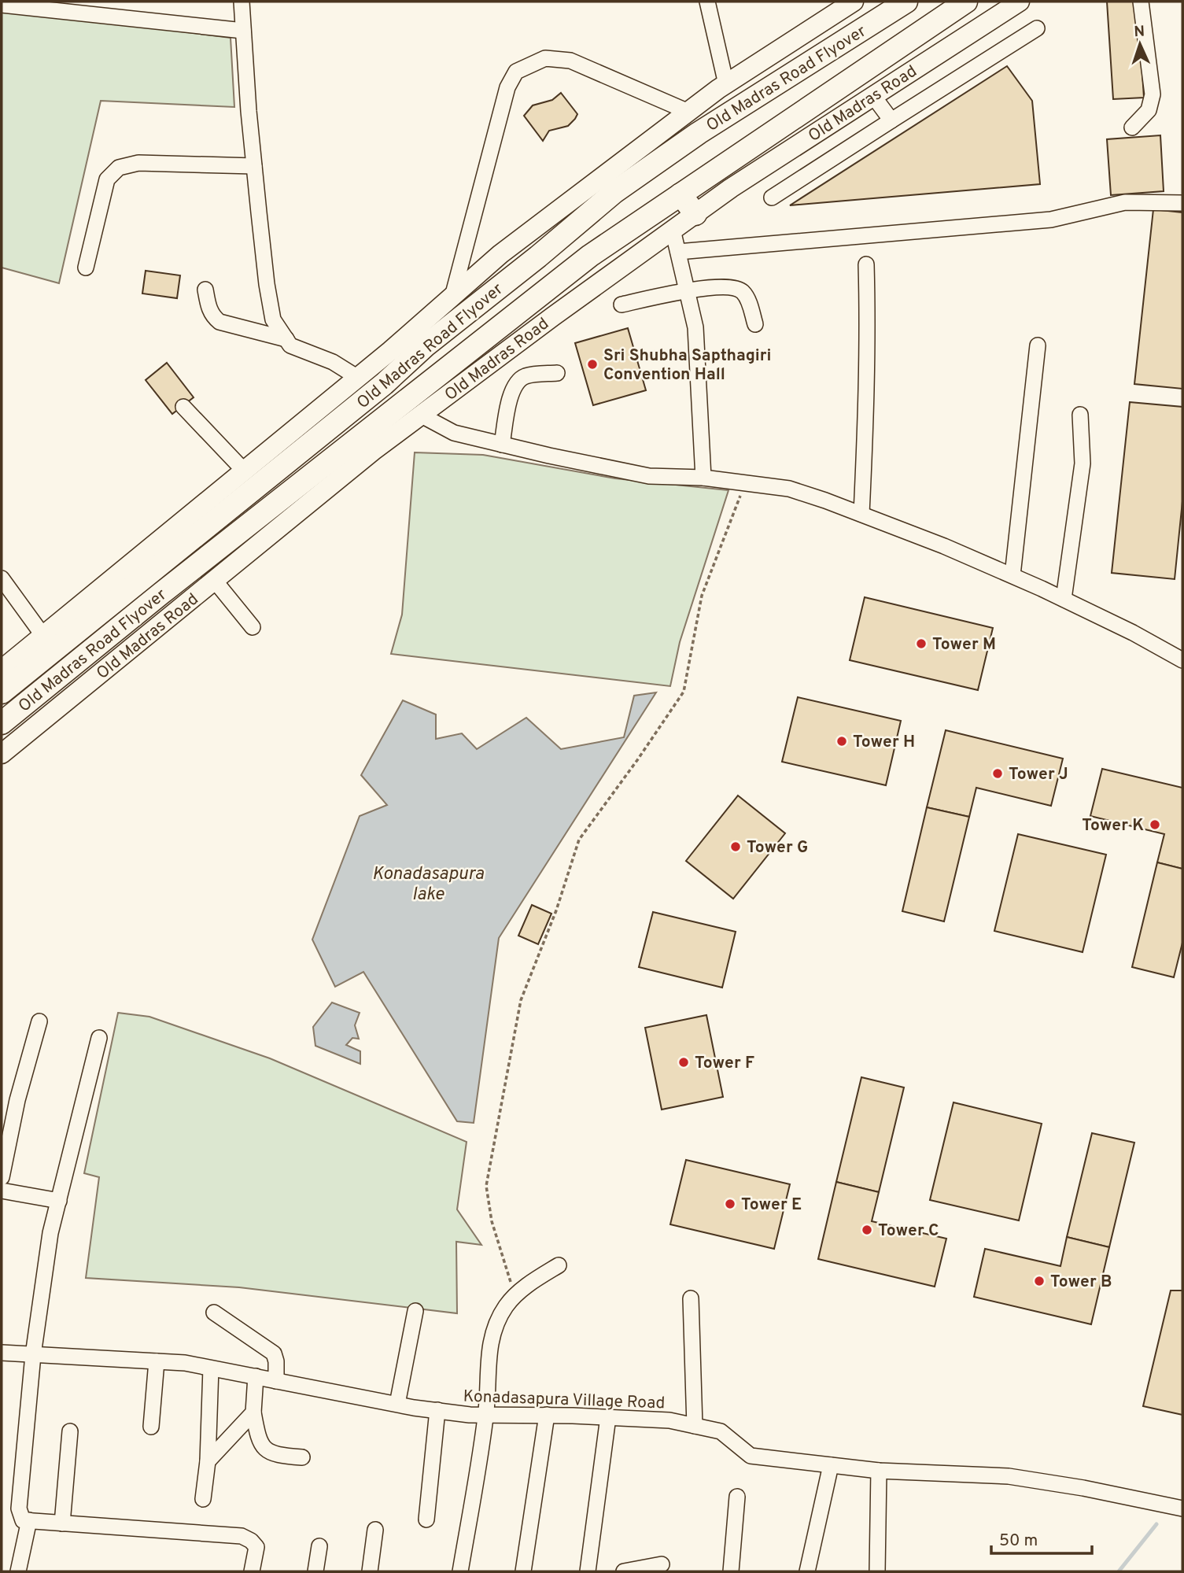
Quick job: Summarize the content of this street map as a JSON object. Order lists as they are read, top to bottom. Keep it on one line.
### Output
{"streets":{"highway":["Old Madras Road Flyover","Old Madras Road"],"street":["Konadasapura Village Road"]},"crossings":[["Old Madras Road Flyover","Old Madras Road"]],"water":["Konadasapura lake"],"places":["Sri Shubha Sapthagiri Convention Hall","Tower M","Tower H","Tower J","Tower K","Tower G","Tower F","Tower E","Tower C","Tower B"],"scale_bar":"50 m","north":"top"}
